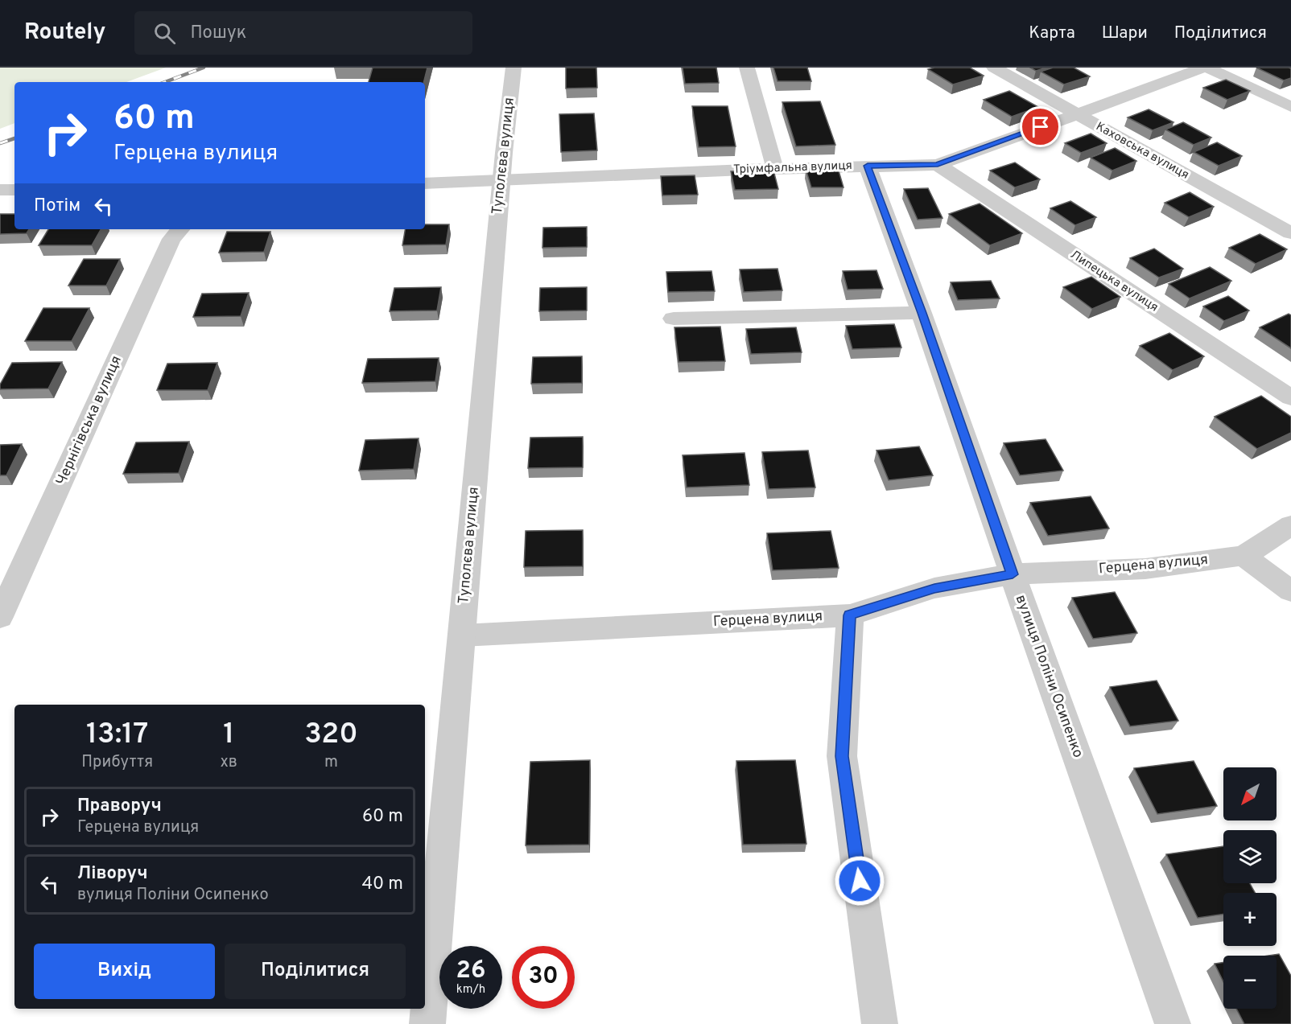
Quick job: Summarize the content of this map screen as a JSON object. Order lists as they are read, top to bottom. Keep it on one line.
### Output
{"streets":{"street":["Каховська вулиця","Туполєва вулиця","Тріумфальна вулиця","Липецька вулиця","Чернігівська вулиця","Герцена вулиця","вулиця Поліни Осипенко"]},"crossings":[["Каховська вулиця","Тріумфальна вулиця"],["Туполєва вулиця","Тріумфальна вулиця"],["Туполєва вулиця","Герцена вулиця"],["Тріумфальна вулиця","Липецька вулиця"],["Тріумфальна вулиця","вулиця Поліни Осипенко"],["Герцена вулиця","вулиця Поліни Осипенко"]],"north":"bottom left","page":{"header":"Routely","search":"Пошук","nav":["Карта","Шари","Поділитися"],"turn":["60 m","Герцена вулиця"],"then":"Потім","eta":["13:17","Прибуття","1","хв","320","m"],"map_buttons":["+","−"],"list":[{"name":"Праворуч","note":"Герцена вулиця","value":"60 m"},{"name":"Ліворуч","note":"вулиця Поліни Осипенко","value":"40 m"}],"buttons":["Вихід","Поділитися"],"speed":"26 km/h","limit":"30"}}
